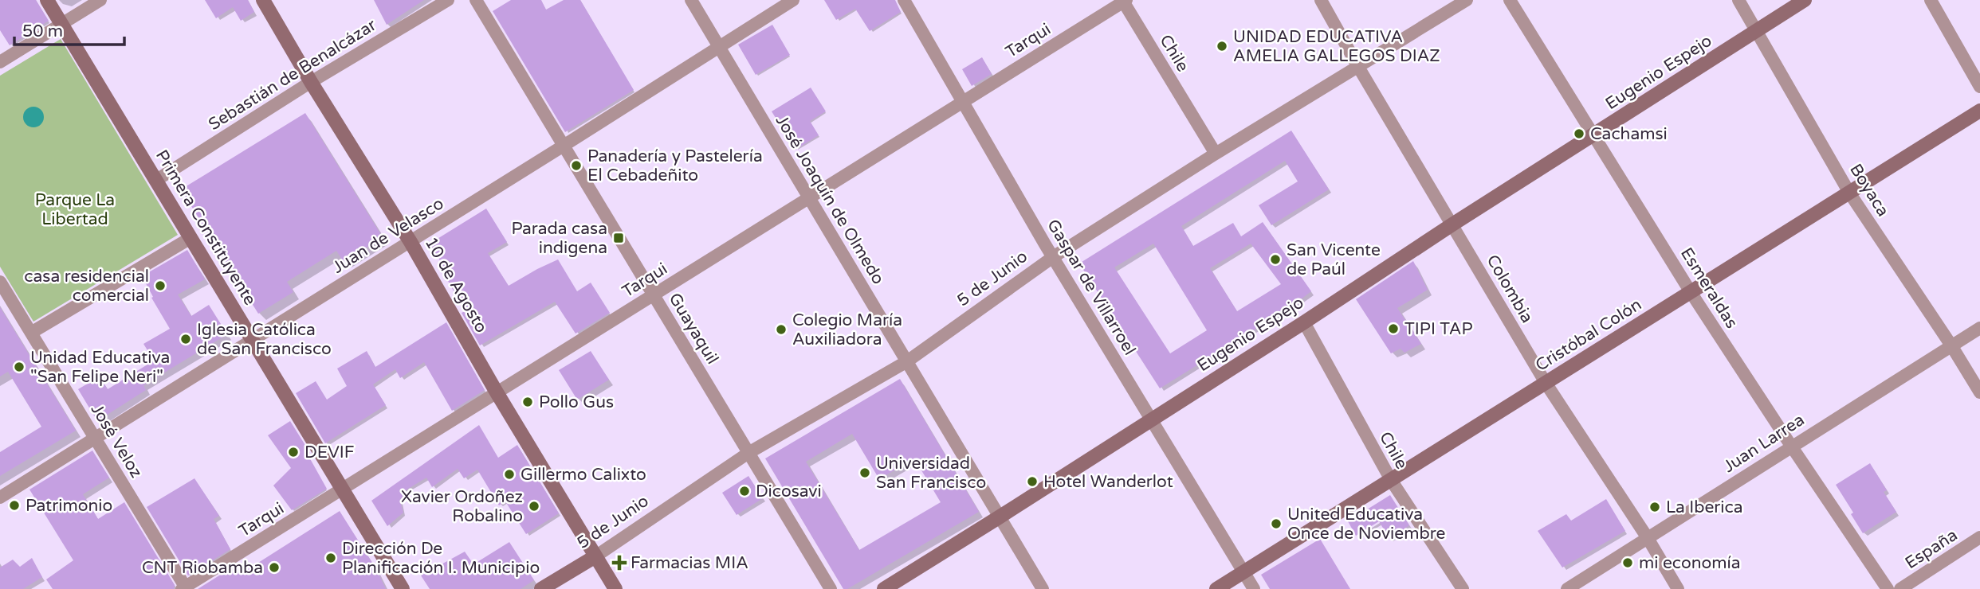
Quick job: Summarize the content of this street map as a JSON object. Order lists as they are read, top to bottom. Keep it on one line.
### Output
{"streets":{"street":["Tarqui","Chile","Eugenio Espejo","Sebastián de Benalcázar","Boyaca","José Joaquín de Olmedo","Primera Constituyente","Juan de Velasco","5 de Junio","10 de Agosto","Gaspar de Villarroel","Esmeraldas","Colombia","Guayaquil","Cristóbal Colón","José Veloz","Juan Larrea","España"]},"crossings":[["Tarqui","Chile"],["Tarqui","José Joaquín de Olmedo"],["Tarqui","Primera Constituyente"],["Tarqui","10 de Agosto"],["Tarqui","Gaspar de Villarroel"],["Tarqui","Guayaquil"],["Tarqui","José Veloz"],["Chile","Eugenio Espejo"],["Chile","5 de Junio"],["Chile","Cristóbal Colón"],["Eugenio Espejo","Boyaca"],["Eugenio Espejo","José Joaquín de Olmedo"],["Eugenio Espejo","Gaspar de Villarroel"],["Eugenio Espejo","Esmeraldas"],["Eugenio Espejo","Colombia"],["Sebastián de Benalcázar","Primera Constituyente"],["Sebastián de Benalcázar","10 de Agosto"],["Boyaca","Cristóbal Colón"],["Boyaca","Juan Larrea"],["José Joaquín de Olmedo","Juan de Velasco"],["José Joaquín de Olmedo","5 de Junio"],["Primera Constituyente","Juan de Velasco"],["Juan de Velasco","10 de Agosto"],["Juan de Velasco","Guayaquil"],["Juan de Velasco","José Veloz"],["5 de Junio","10 de Agosto"],["5 de Junio","Gaspar de Villarroel"],["5 de Junio","Colombia"],["5 de Junio","Guayaquil"],["Gaspar de Villarroel","Cristóbal Colón"],["Esmeraldas","Cristóbal Colón"],["Esmeraldas","Juan Larrea"],["Colombia","Cristóbal Colón"],["Colombia","Juan Larrea"]],"parks":["Parque La Libertad"],"places":{"other":["UNIDAD EDUCATIVA AMELIA GALLEGOS DIAZ","Cachamsi","Panadería y Pastelería El Cebadeñito","San Vicente de Paúl","casa residencial comercial","TIPI TAP","Colegio María Auxiliadora","Iglesia Católica de San Francisco","Unidad Educativa \"San Felipe Neri\"","Pollo Gus","DEVIF","Universidad San Francisco","Gillermo Calixto","Hotel Wanderlot","Dicosavi","Patrimonio","Xavier Ordoñez Robalino","La Iberica","United Educativa Once de Noviembre","Dirección De Planificación I. Municipio","mi economía","CNT Riobamba"],"transit":["Parada casa indigena"],"health":["Farmacias MIA"]},"scale_bar":"50 m"}
